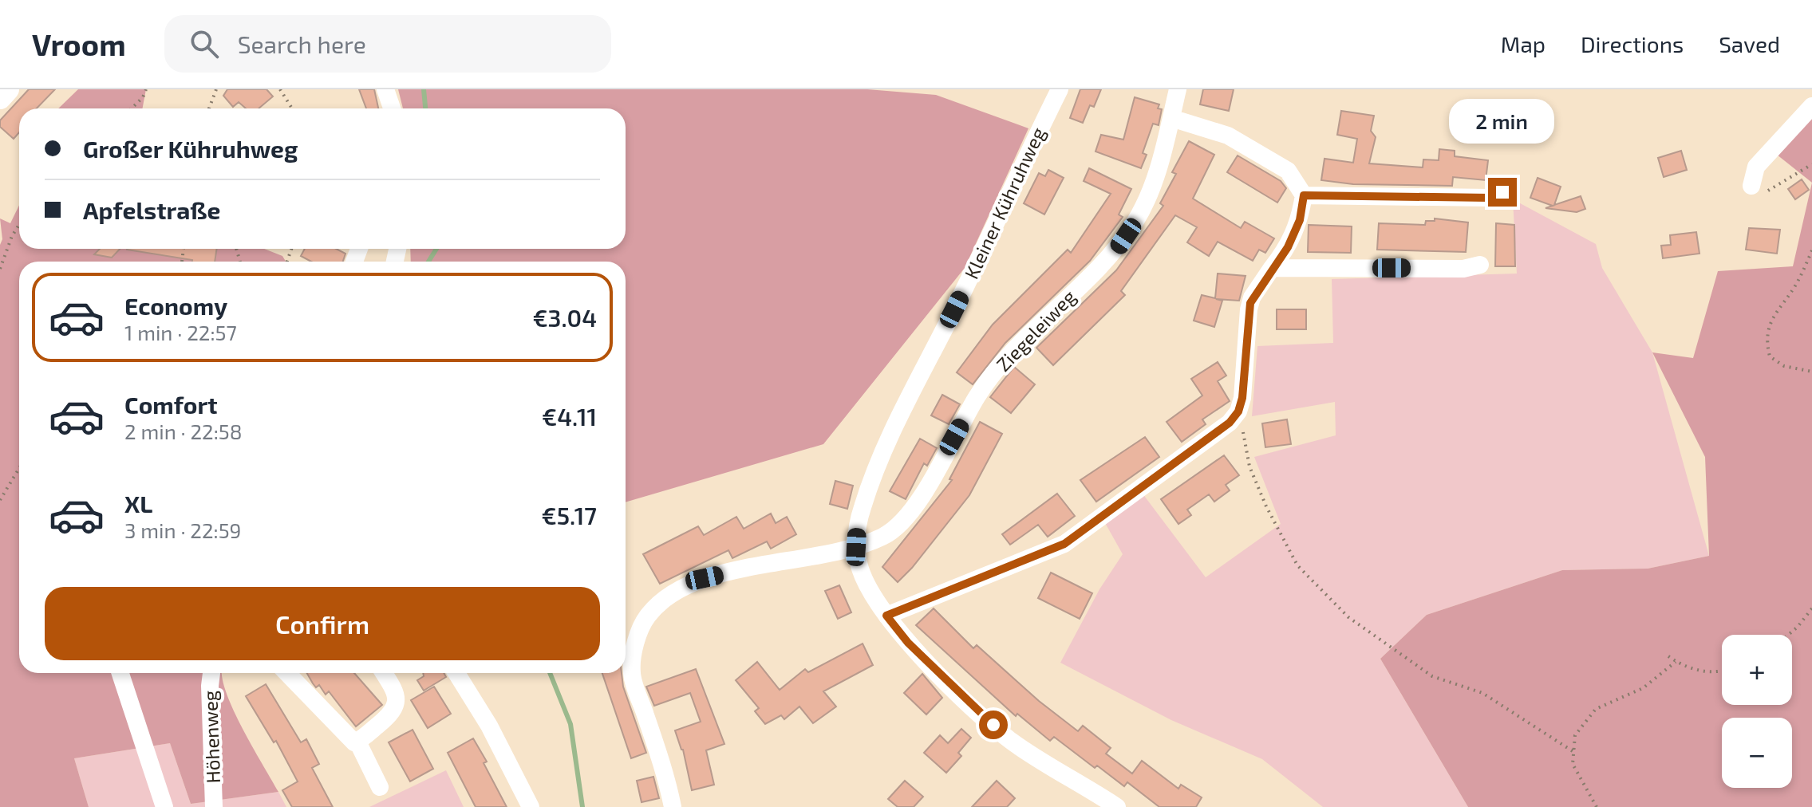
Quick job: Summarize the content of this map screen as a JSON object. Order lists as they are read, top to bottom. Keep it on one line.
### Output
{"streets":{"street":["Kleiner Kühruhweg","Ziegeleiweg","Höhenweg"]},"crossings":[["Kleiner Kühruhweg","Ziegeleiweg"]],"page":{"header":"Vroom","search":"Search here","nav":["Map","Directions","Saved"],"bubble":"2 min","banner":["Großer Kühruhweg","Apfelstraße"],"list":[{"name":"Economy","note":"1 min · 22:57","value":"€3.04"},{"name":"Comfort","note":"2 min · 22:58","value":"€4.11"},{"name":"XL","note":"3 min · 22:59","value":"€5.17"}],"buttons":"Confirm","map_buttons":["+","−"]}}
